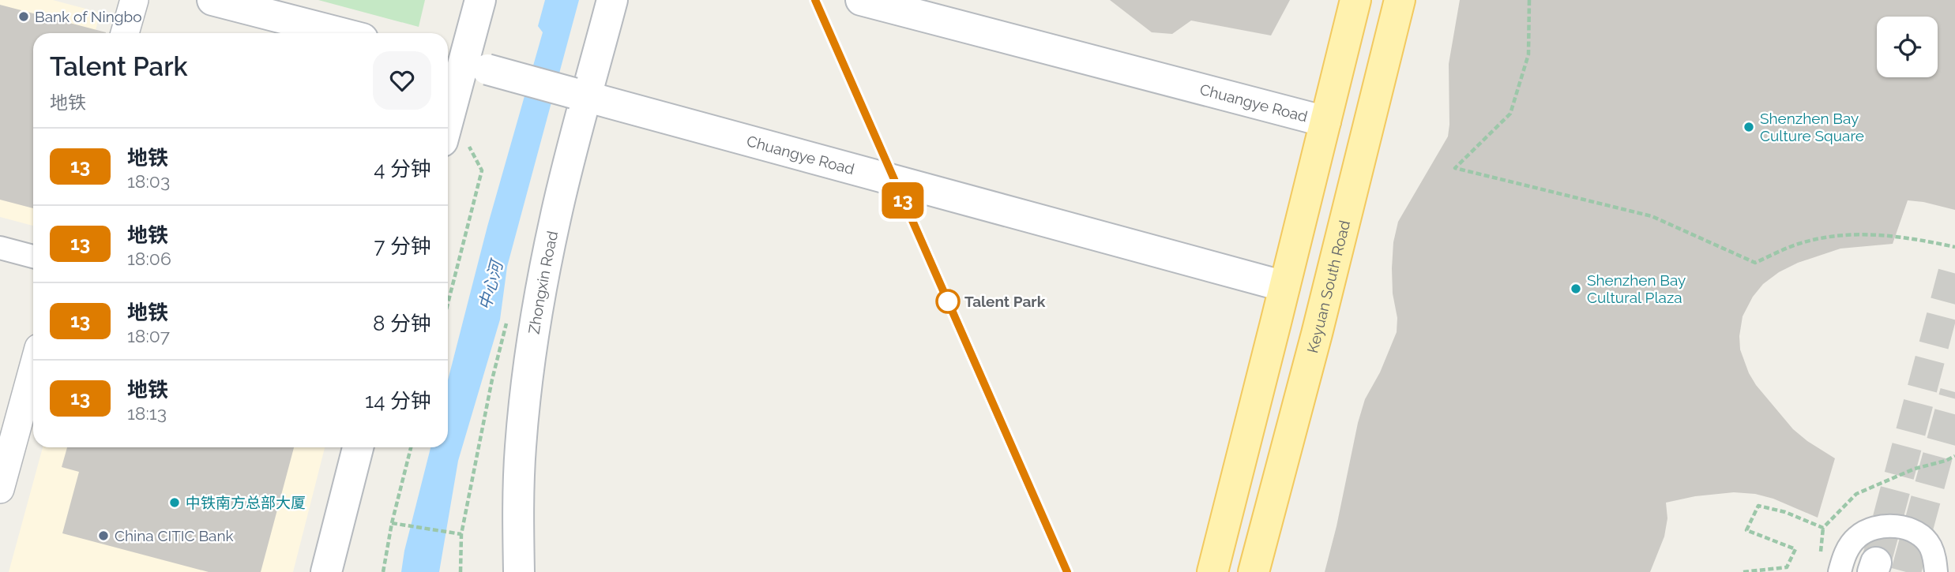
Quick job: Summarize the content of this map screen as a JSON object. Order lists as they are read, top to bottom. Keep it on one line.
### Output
{"streets":{"main road":["Chuangye Road","Zhongxin Road","Keyuan South Road"]},"crossings":[["Chuangye Road","Zhongxin Road"]],"water":["中心河"],"places":["Bank of Ningbo","Shenzhen Bay Culture Square","Shenzhen Bay Cultural Plaza","Talent Park","中铁南方总部大厦","China CITIC Bank"],"lines":["metro line 13"],"page":{"on_map":"13","heading":["Talent Park","地铁"],"list":[{"mark":"13","name":"地铁","note":"18:03","value":"4 分钟"},{"mark":"13","name":"地铁","note":"18:06","value":"7 分钟"},{"mark":"13","name":"地铁","note":"18:07","value":"8 分钟"},{"mark":"13","name":"地铁","note":"18:13","value":"14 分钟"}]}}
